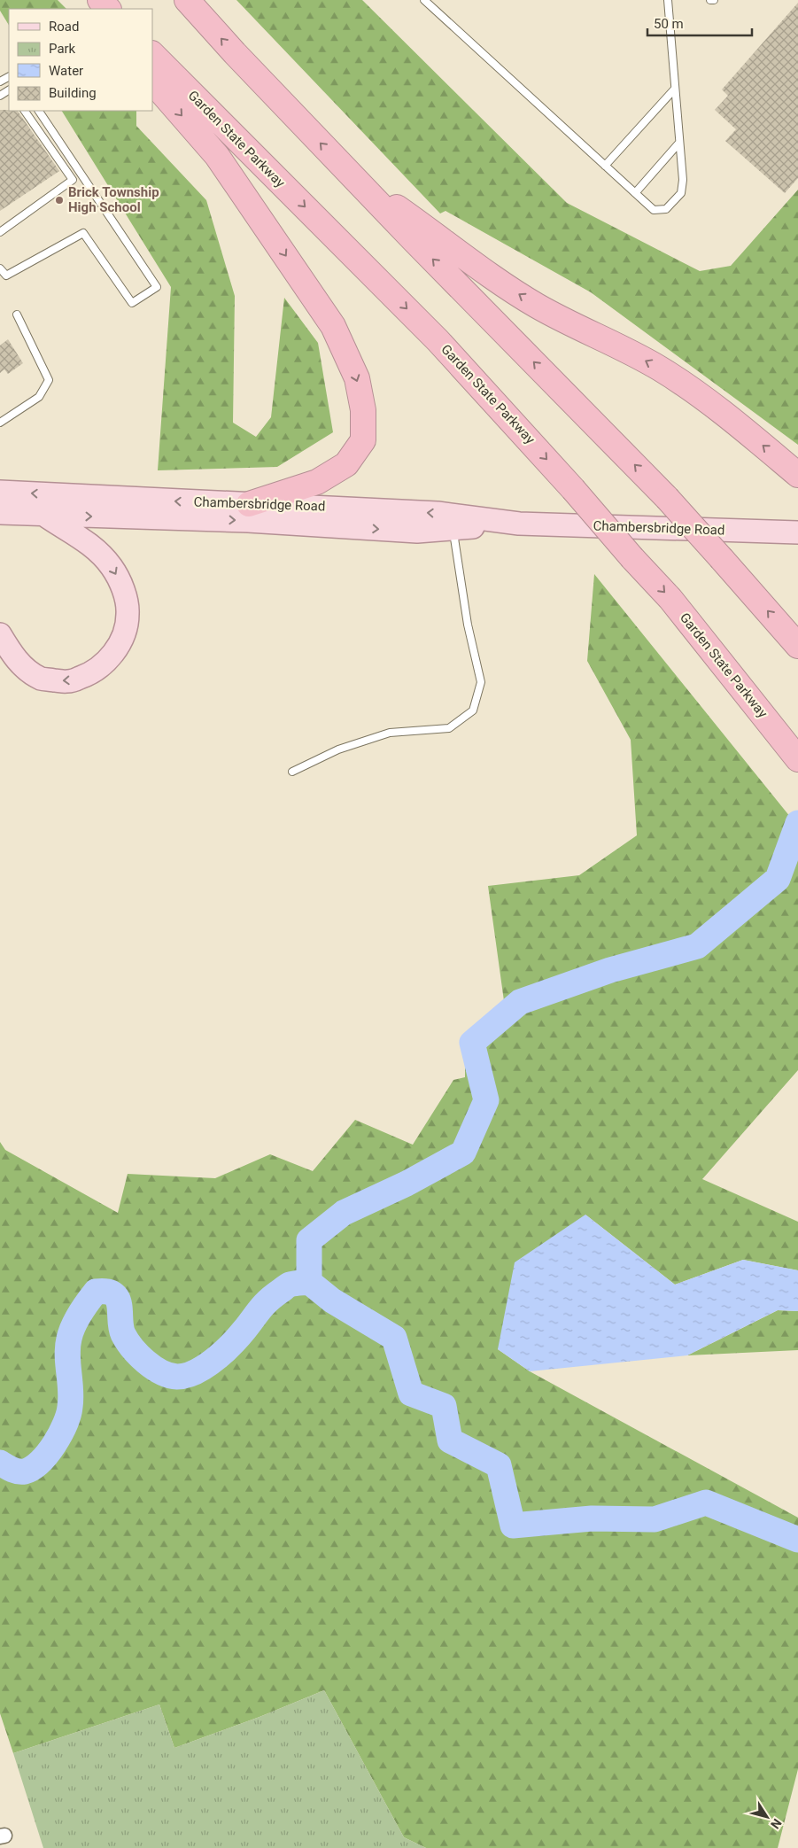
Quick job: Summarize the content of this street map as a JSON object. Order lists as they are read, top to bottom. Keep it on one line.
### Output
{"streets":{"highway":["Garden State Parkway"],"main road":["Chambersbridge Road"]},"places":["Brick Township High School"],"legend":["Road","Park","Water","Building"],"scale_bar":"50 m","north":"bottom right"}
